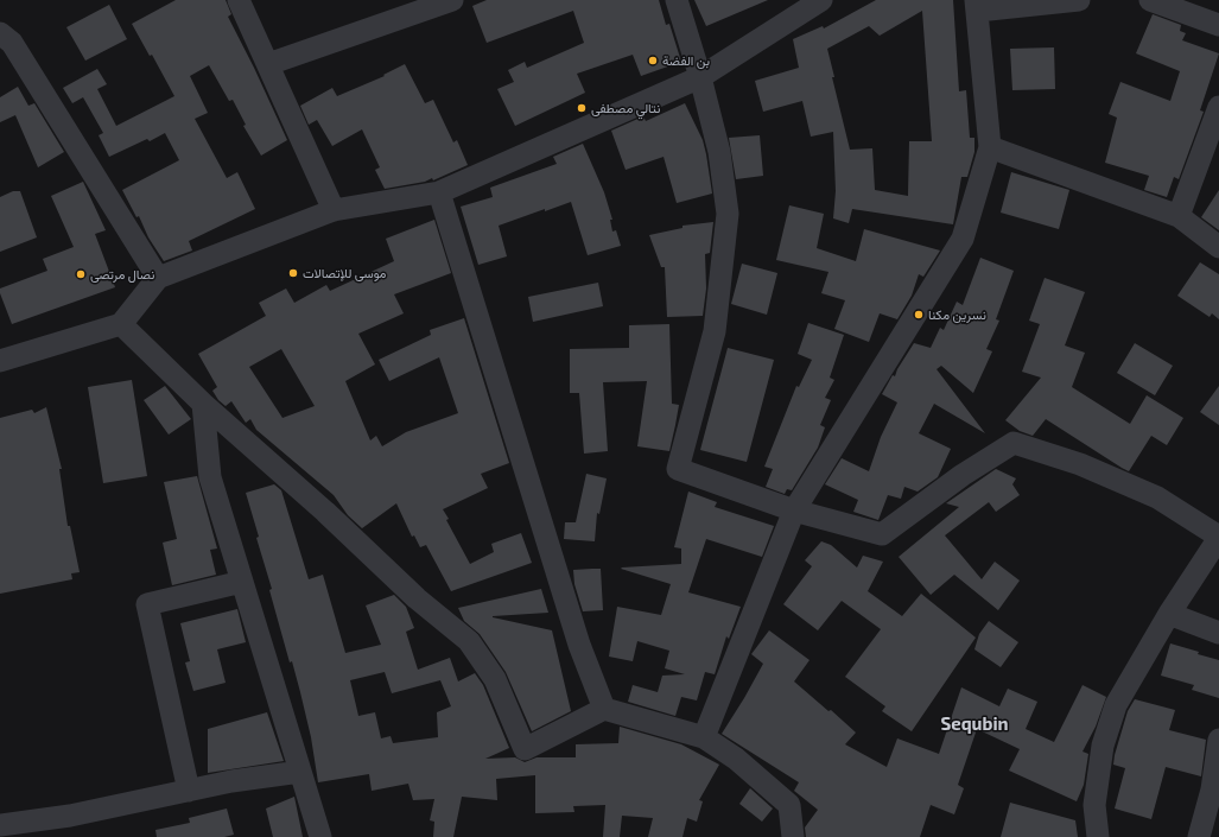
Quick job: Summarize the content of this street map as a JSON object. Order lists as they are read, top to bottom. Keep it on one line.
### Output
{"districts":["Sequbin"],"places":["بن الفضة","نتالي مصطفى","موسى للإتصالات","نصال مرتصى","نسرين مكنا"]}
